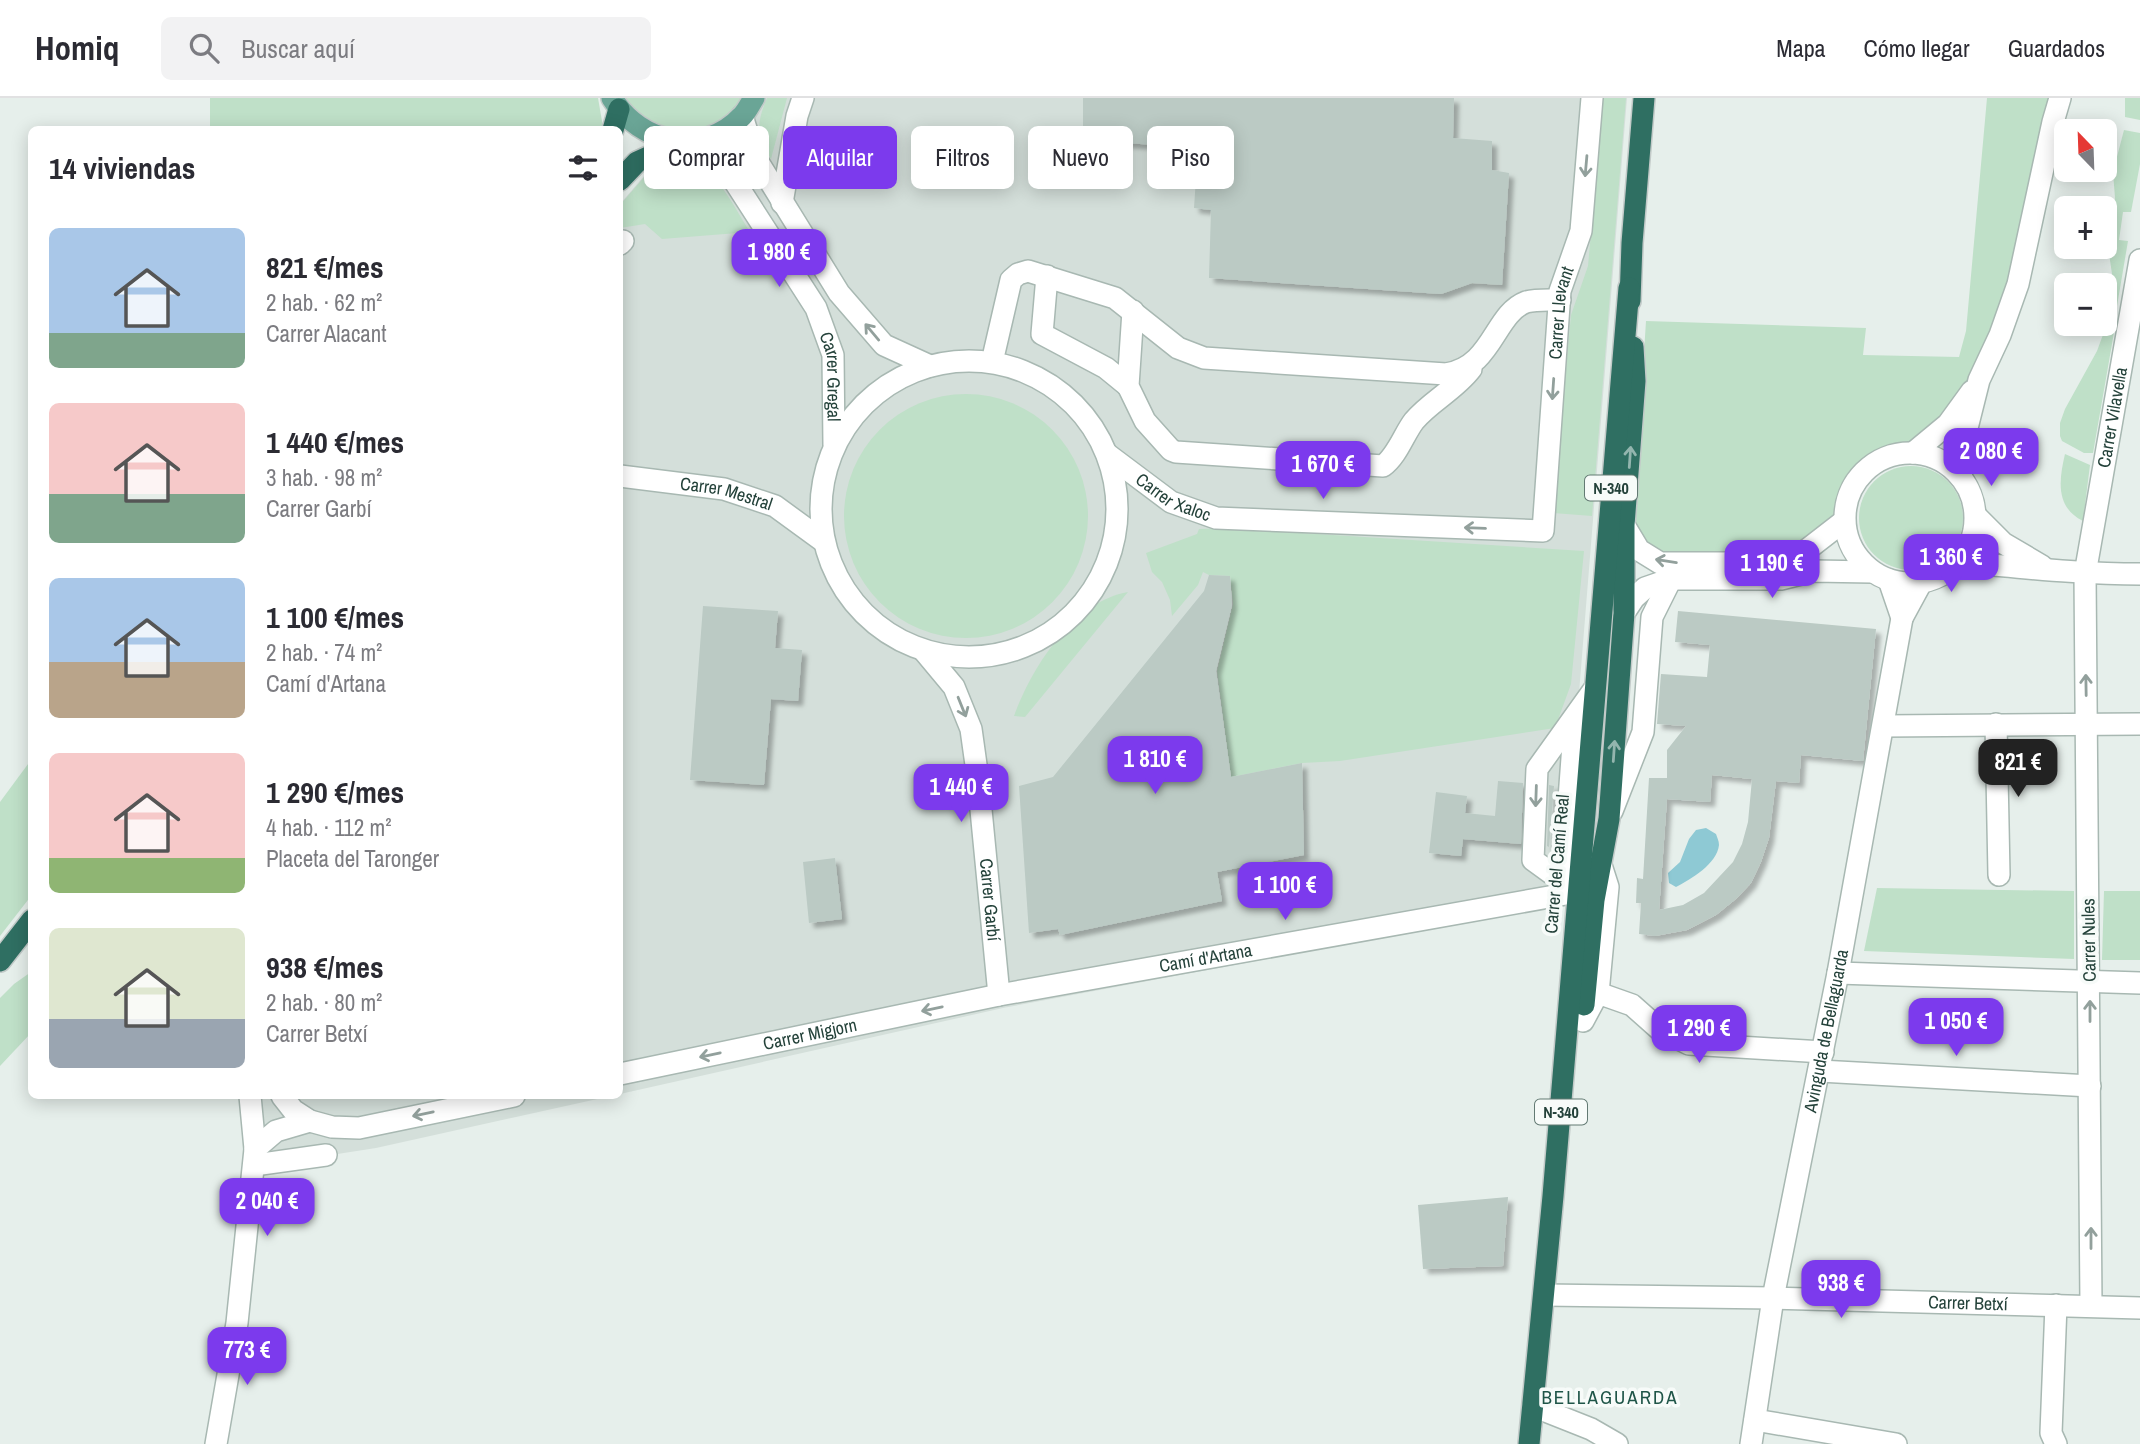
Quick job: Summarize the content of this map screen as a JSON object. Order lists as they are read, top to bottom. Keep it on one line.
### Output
{"streets":{"highway":["N-340","Carrer del Camí Real"],"street":["Carrer Llevant","Carrer Gregal","Carrer Vilavella","Carrer Xaloc","Carrer Mestral","Carrer Garbí","Carrer Nules","Camí d'Artana","Avinguda de Bellaguarda","Carrer Migjorn","Carrer Betxí"]},"crossings":[["Carrer Llevant","Carrer Xaloc"],["Carrer Vilavella","Carrer Nules"],["N-340","Carrer del Camí Real"],["Carrer del Camí Real","Camí d'Artana"],["Carrer del Camí Real","Carrer Betxí"],["Carrer Garbí","Camí d'Artana"],["Carrer Garbí","Carrer Migjorn"],["Carrer Nules","Carrer Betxí"],["Camí d'Artana","Carrer Migjorn"],["Avinguda de Bellaguarda","Carrer Betxí"]],"one_way":["Carrer Llevant","Carrer Garbí","Carrer Nules","Carrer Migjorn"],"districts":["BELLAGUARDA"],"north":"top left","page":{"header":"Homiq","search":"Buscar aquí","nav":["Mapa","Cómo llegar","Guardados"],"map_buttons":["+","−"],"chip":["Comprar","Alquilar","Filtros","Nuevo","Piso"],"heading":"14 viviendas","list":[{"name":"821 €/mes","note":"2 hab. · 62 m² · Carrer Alacant"},{"name":"1 440 €/mes","note":"3 hab. · 98 m² · Carrer Garbí"},{"name":"1 100 €/mes","note":"2 hab. · 74 m² · Camí d'Artana"},{"name":"1 290 €/mes","note":"4 hab. · 112 m² · Placeta del Taronger"},{"name":"938 €/mes","note":"2 hab. · 80 m² · Carrer Betxí"}],"price":["1 980 €","2 080 €","1 670 €","1 360 €","1 190 €","1 810 €","821 €","1 440 €","1 100 €","1 050 €","1 290 €","2 040 €","938 €","773 €"]}}
